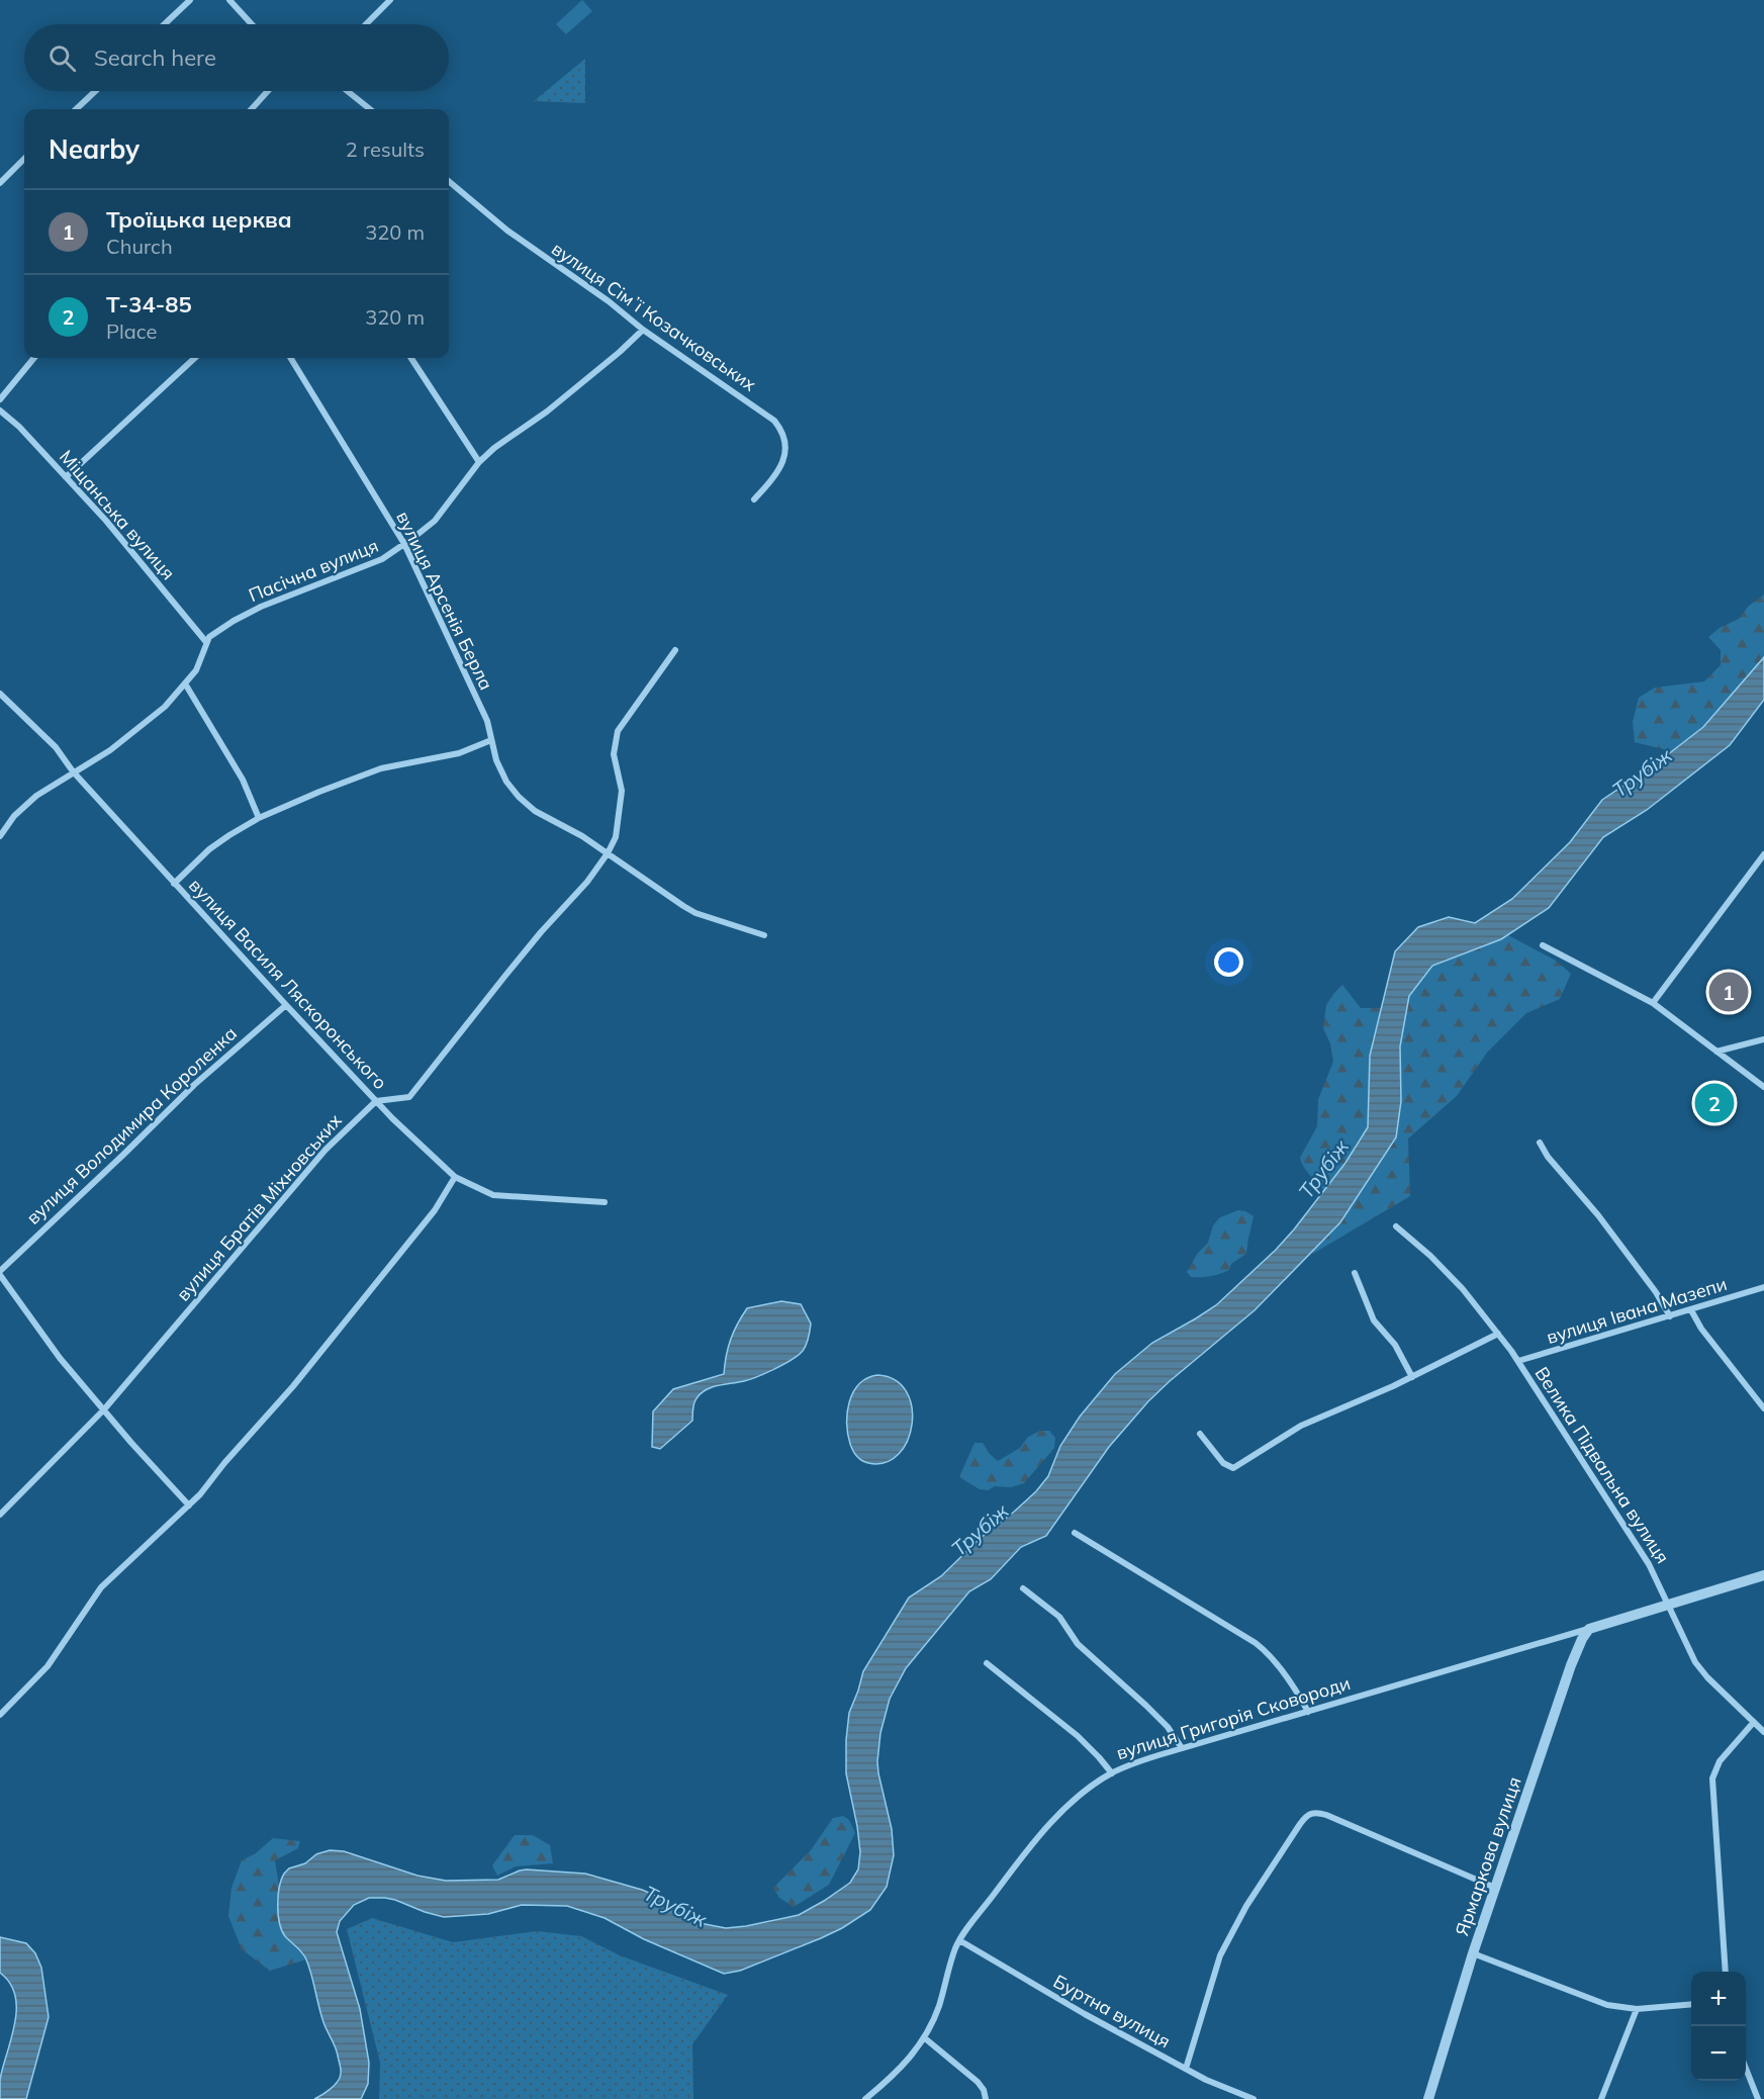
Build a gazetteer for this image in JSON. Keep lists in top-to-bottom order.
{
  "streets": {
    "street": [
      "вулиця Сімʼї Козачковських",
      "Міщанська вулиця",
      "Пасічна вулиця",
      "вулиця Арсенія Берла",
      "вулиця Василя Ляскоронського",
      "вулиця Володимира Короленка",
      "вулиця Братів Міхновських",
      "вулиця Івана Мазепи",
      "Велика Підвальна вулиця",
      "вулиця Григорія Сковороди",
      "Ярмаркова вулиця",
      "Буртна вулиця"
    ]
  },
  "crossings": [
    ["вулиця Сімʼї Козачковських", "Пасічна вулиця"],
    ["Міщанська вулиця", "Пасічна вулиця"],
    ["Пасічна вулиця", "вулиця Арсенія Берла"],
    ["вулиця Василя Ляскоронського", "вулиця Володимира Короленка"],
    ["вулиця Василя Ляскоронського", "вулиця Братів Міхновських"],
    ["вулиця Івана Мазепи", "Велика Підвальна вулиця"],
    ["Велика Підвальна вулиця", "вулиця Григорія Сковороди"],
    ["вулиця Григорія Сковороди", "Ярмаркова вулиця"],
    ["вулиця Григорія Сковороди", "Буртна вулиця"]
  ],
  "water": ["Трубіж"],
  "page": {
    "search": "Search here",
    "heading": ["Nearby", "2 results"],
    "list": [
      {
        "mark": "1",
        "name": "Троїцька церква",
        "note": "Church",
        "value": "320 m"
      },
      {
        "mark": "2",
        "name": "Т-34-85",
        "note": "Place",
        "value": "320 m"
      }
    ],
    "pins": ["1", "2"],
    "map_buttons": ["+", "−"]
  }
}
